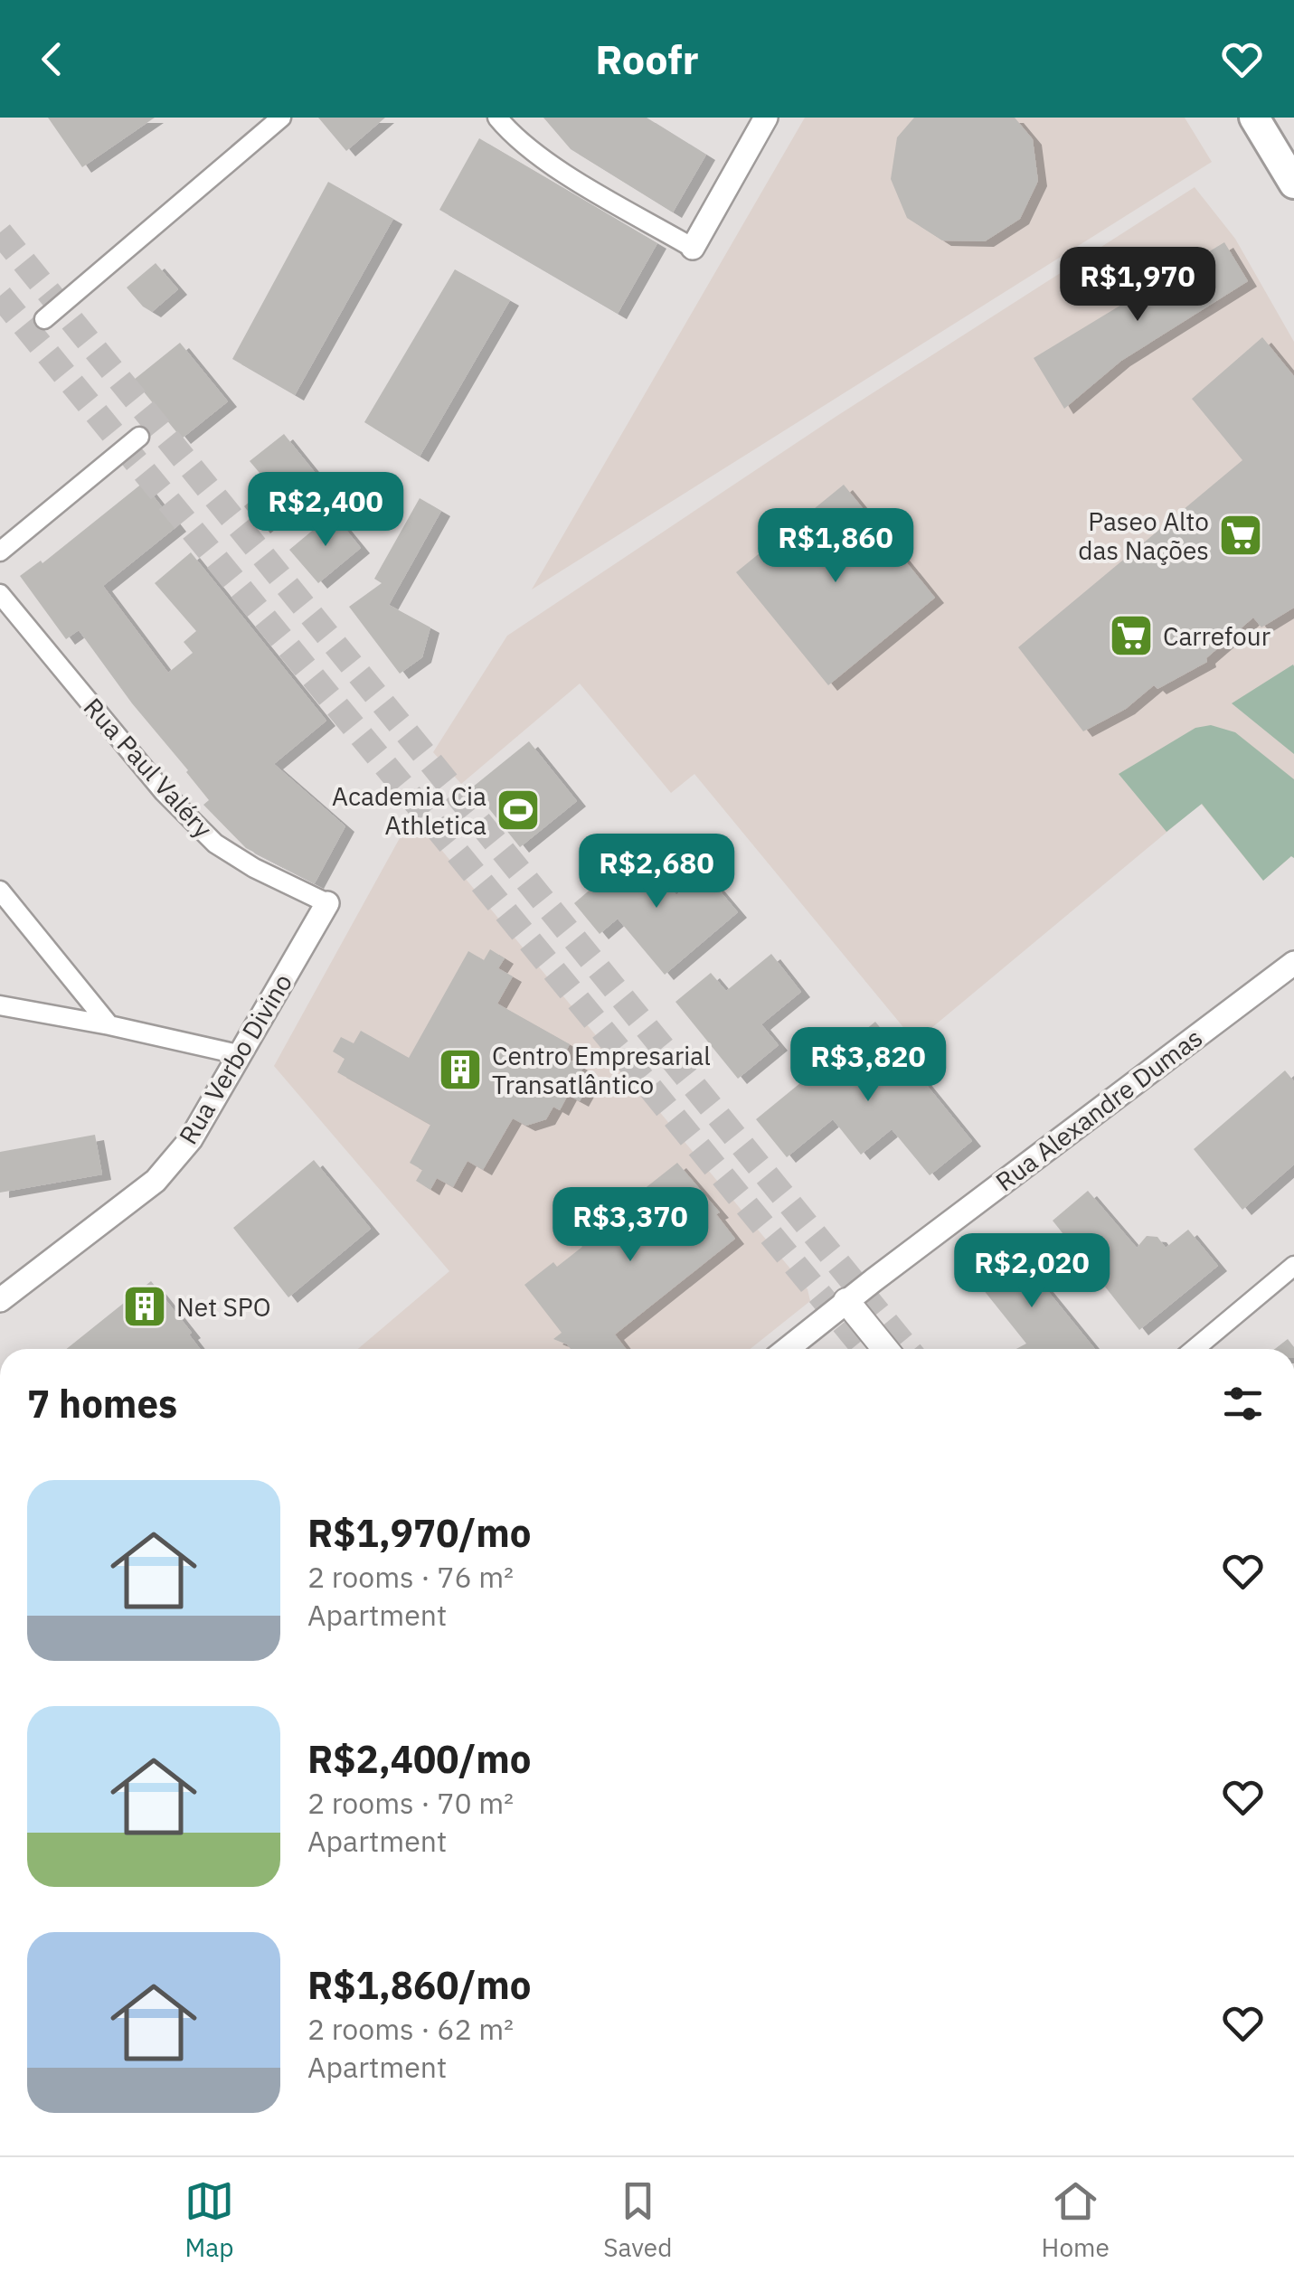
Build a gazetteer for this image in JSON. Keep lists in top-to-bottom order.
{
  "streets": {
    "street": ["Rua Paul Valéry", "Rua Verbo Divino", "Rua Alexandre Dumas"]
  },
  "crossings": [
    ["Rua Paul Valéry", "Rua Verbo Divino"]
  ],
  "places": {
    "supermarket": ["Paseo Alto das Nações", "Carrefour"],
    "sports": ["Academia Cia Athletica"],
    "building": ["Centro Empresarial Transatlântico", "Net SPO"]
  },
  "page": {
    "header": "Roofr",
    "price": [
      "R$1,970",
      "R$2,400",
      "R$1,860",
      "R$2,680",
      "R$3,820",
      "R$3,370",
      "R$2,020"
    ],
    "heading": "7 homes",
    "list": [
      {
        "name": "R$1,970/mo",
        "note": "2 rooms · 76 m² · Apartment"
      },
      {
        "name": "R$2,400/mo",
        "note": "2 rooms · 70 m² · Apartment"
      },
      {
        "name": "R$1,860/mo",
        "note": "2 rooms · 62 m² · Apartment"
      }
    ],
    "tabs": ["Map", "Saved", "Home"]
  }
}
